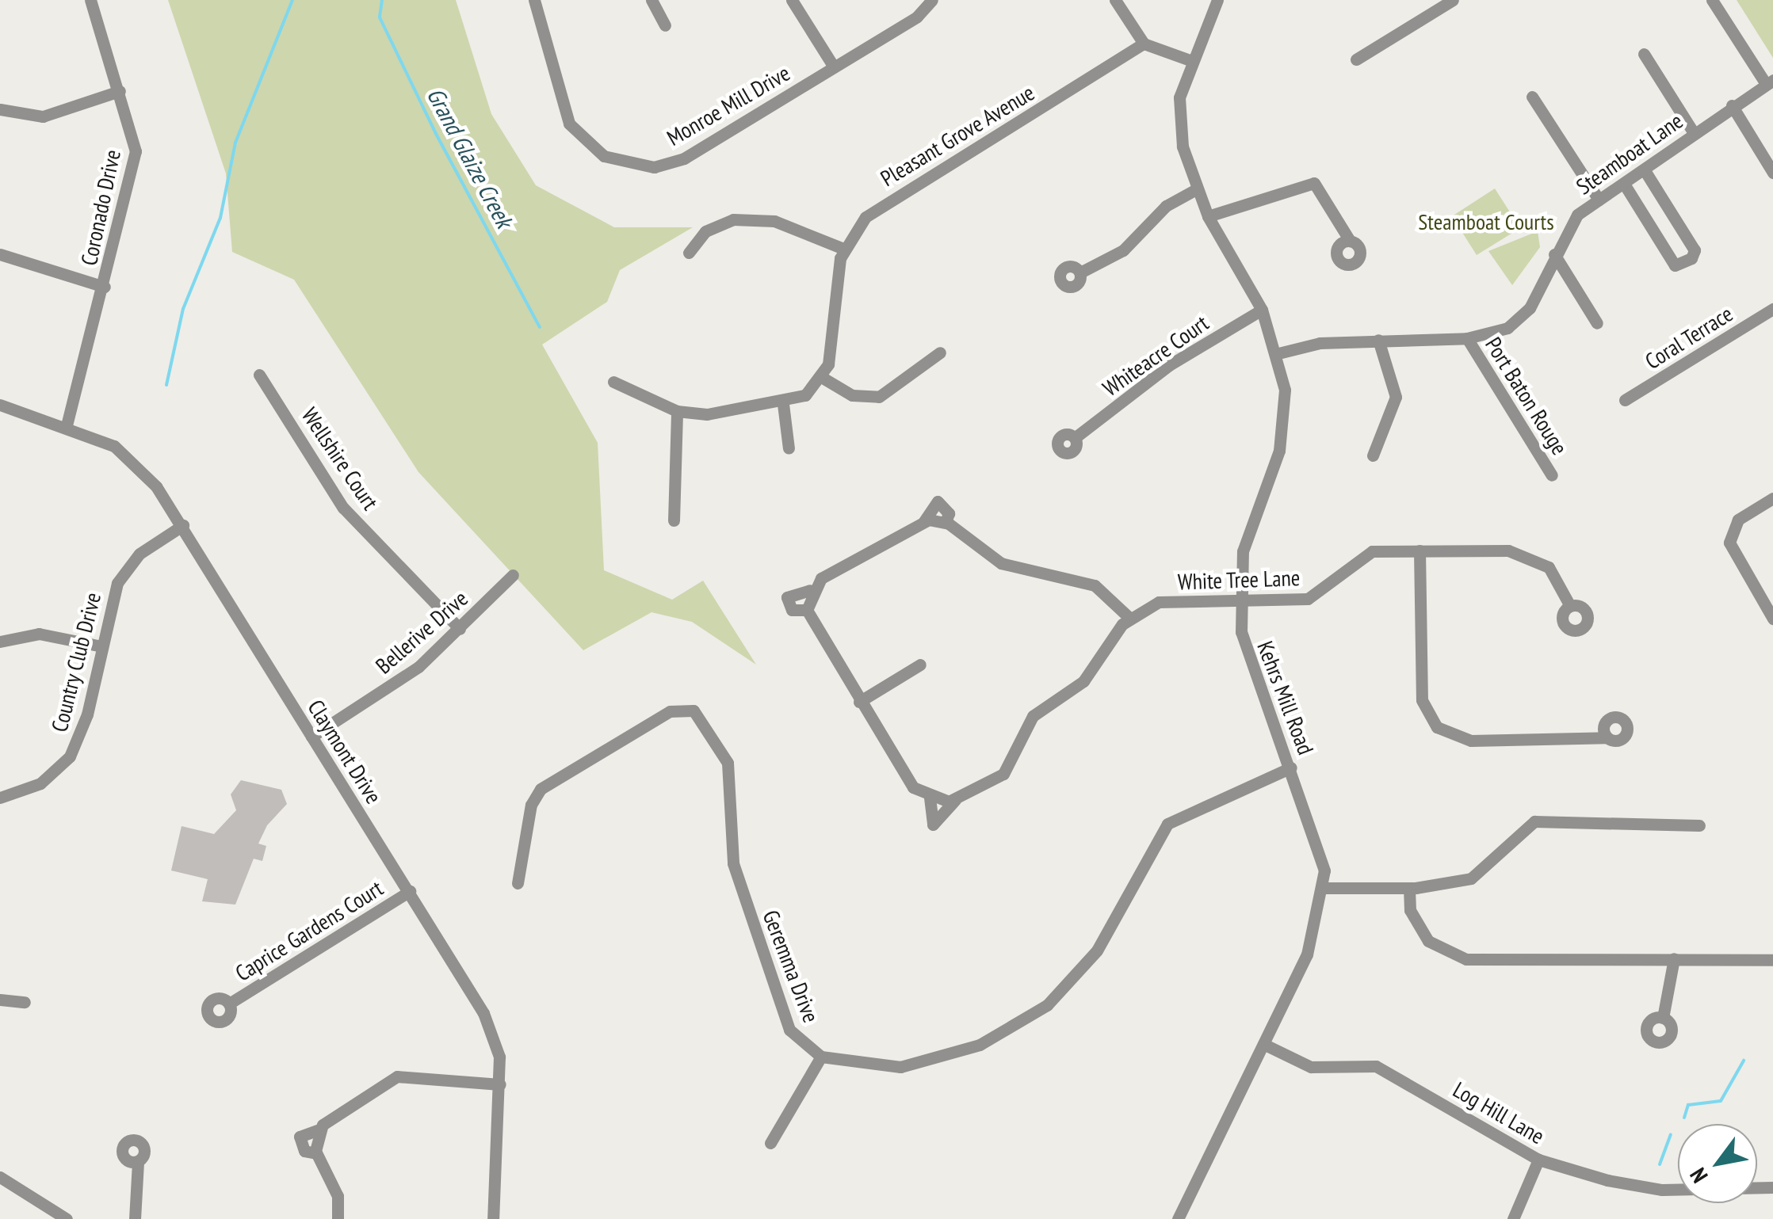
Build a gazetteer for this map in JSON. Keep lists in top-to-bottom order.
{
  "streets": {
    "street": [
      "Monroe Mill Drive",
      "Pleasant Grove Avenue",
      "Steamboat Lane",
      "Coronado Drive",
      "Coral Terrace",
      "Whiteacre Court",
      "Port Baton Rouge",
      "Wellshire Court",
      "White Tree Lane",
      "Bellerive Drive",
      "Country Club Drive",
      "Kehrs Mill Road",
      "Claymont Drive",
      "Caprice Gardens Court",
      "Geremma Drive",
      "Log Hill Lane"
    ]
  },
  "crossings": [
    ["Steamboat Lane", "Port Baton Rouge"],
    ["Steamboat Lane", "Kehrs Mill Road"],
    ["Coronado Drive", "Claymont Drive"],
    ["Whiteacre Court", "Kehrs Mill Road"],
    ["Wellshire Court", "Bellerive Drive"],
    ["White Tree Lane", "Kehrs Mill Road"],
    ["Bellerive Drive", "Claymont Drive"],
    ["Country Club Drive", "Claymont Drive"],
    ["Kehrs Mill Road", "Log Hill Lane"],
    ["Claymont Drive", "Caprice Gardens Court"]
  ],
  "water": ["Grand Glaize Creek"],
  "parks": ["Steamboat Courts"],
  "north": "bottom left"
}
